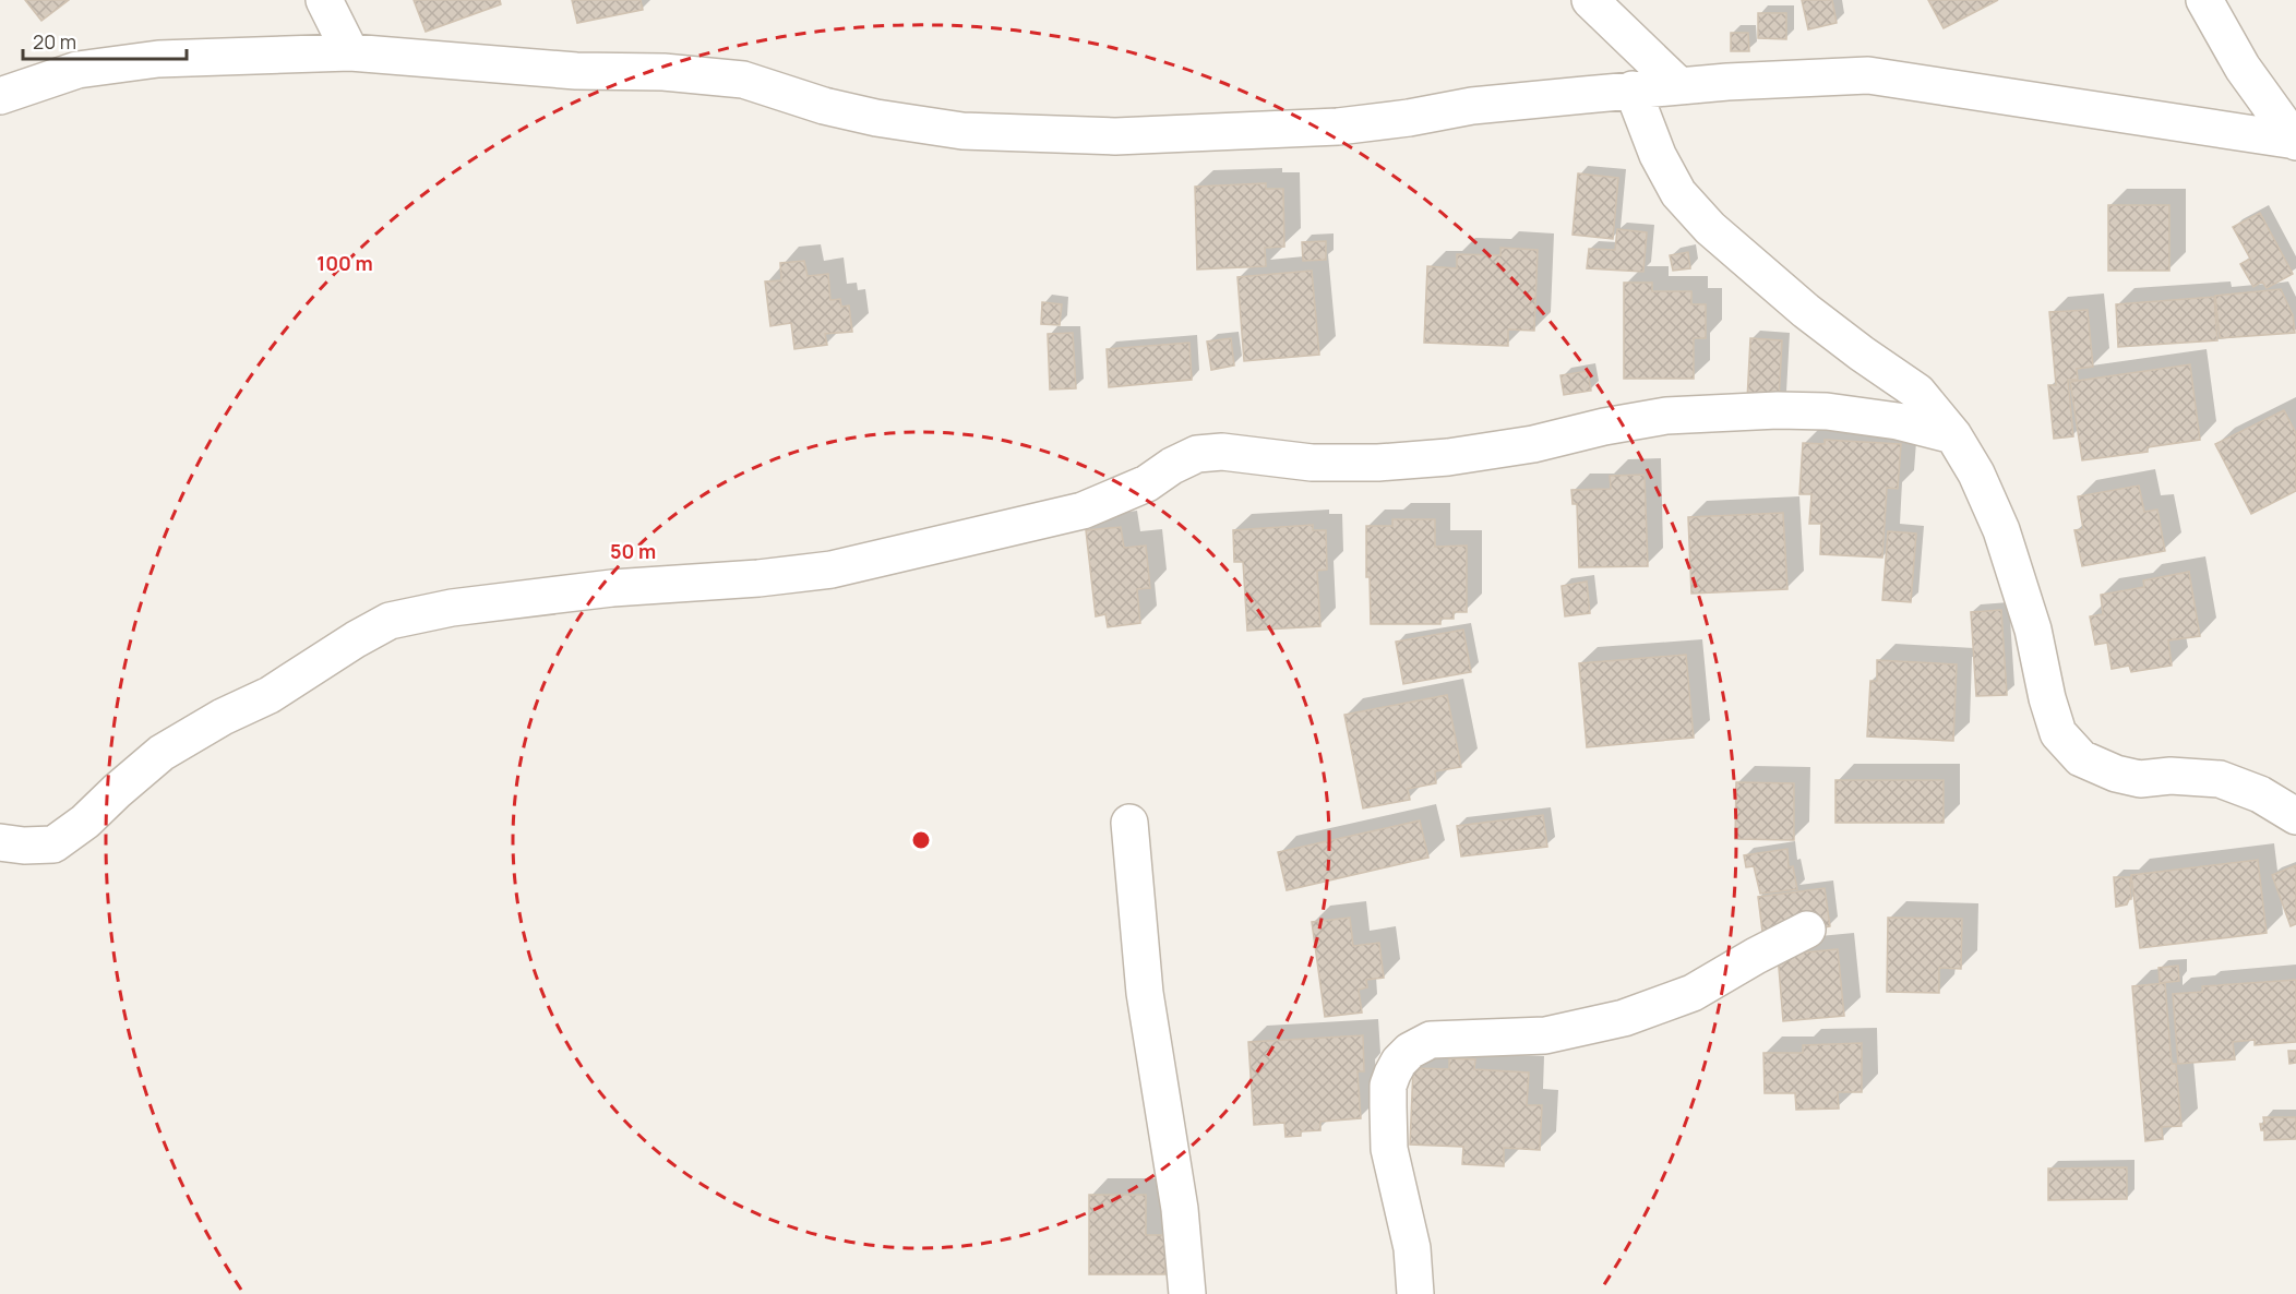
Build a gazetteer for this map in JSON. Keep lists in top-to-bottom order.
{
  "scale_bar": "20 m",
  "rings": ["100 m", "50 m"]
}
